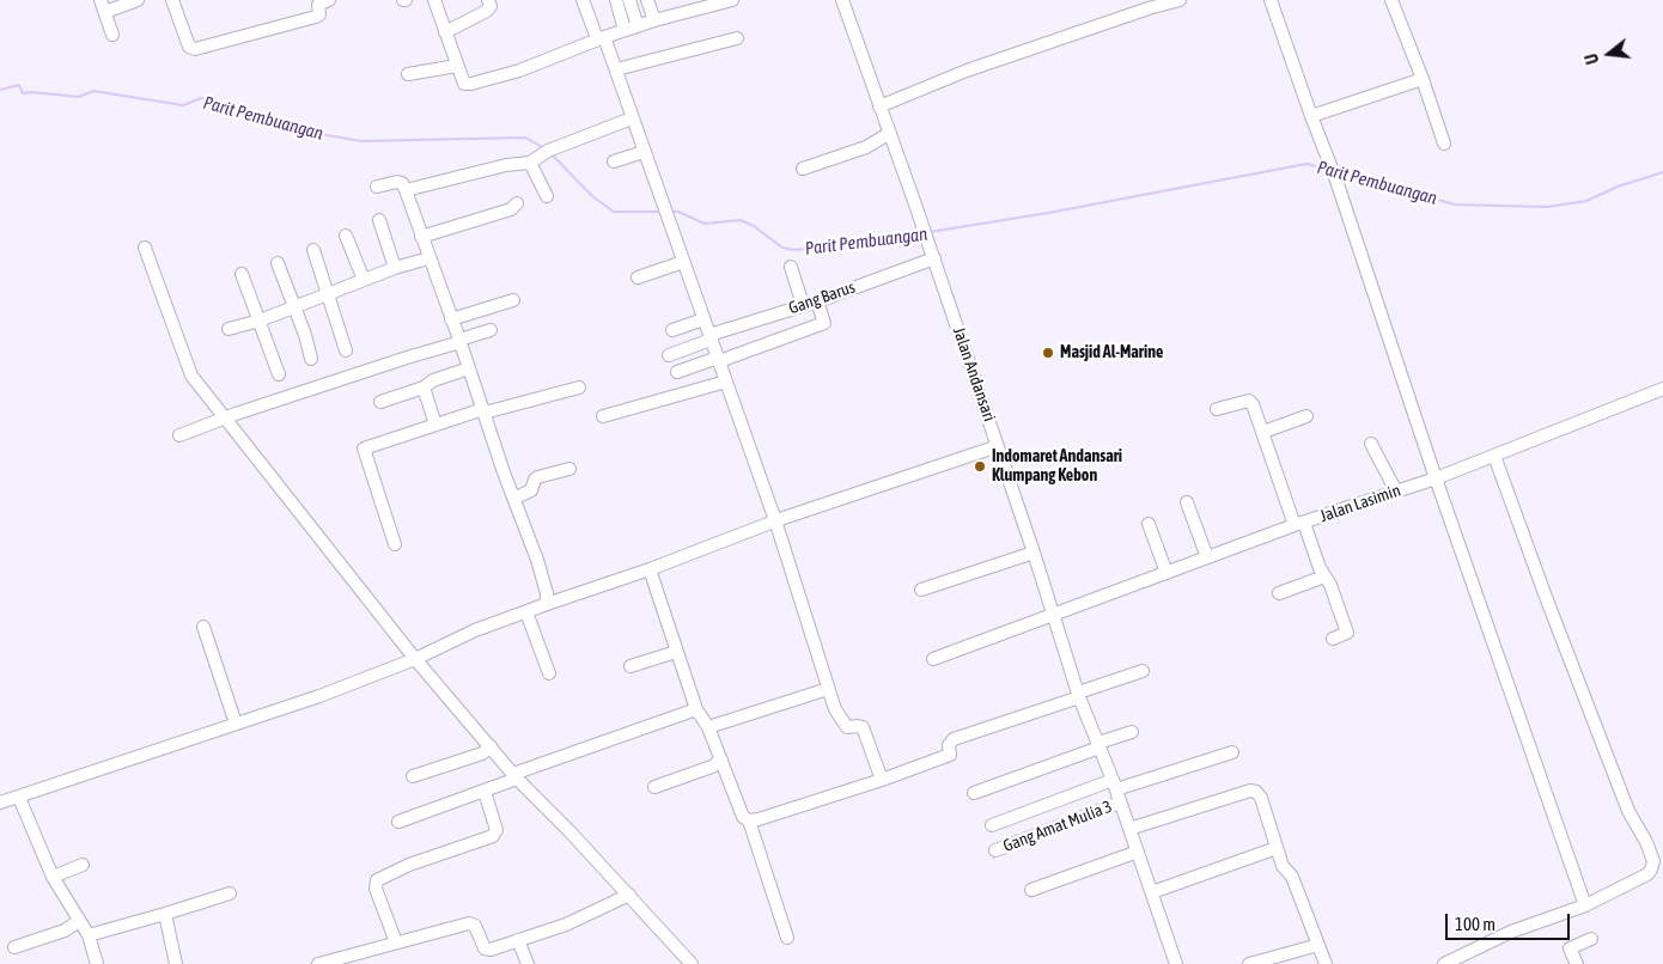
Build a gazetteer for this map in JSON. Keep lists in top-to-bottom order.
{
  "streets": {
    "street": [
      "Gang Barus",
      "Jalan Andansari",
      "Jalan Lasimin",
      "Gang Amat Mulia 3"
    ]
  },
  "crossings": [
    ["Gang Barus", "Jalan Andansari"],
    ["Jalan Andansari", "Jalan Lasimin"],
    ["Jalan Andansari", "Gang Amat Mulia 3"]
  ],
  "water": ["Parit Pembuangan"],
  "places": ["Masjid Al-Marine", "Indomaret Andansari Klumpang Kebon"],
  "scale_bar": "100 m",
  "north": "left"
}
